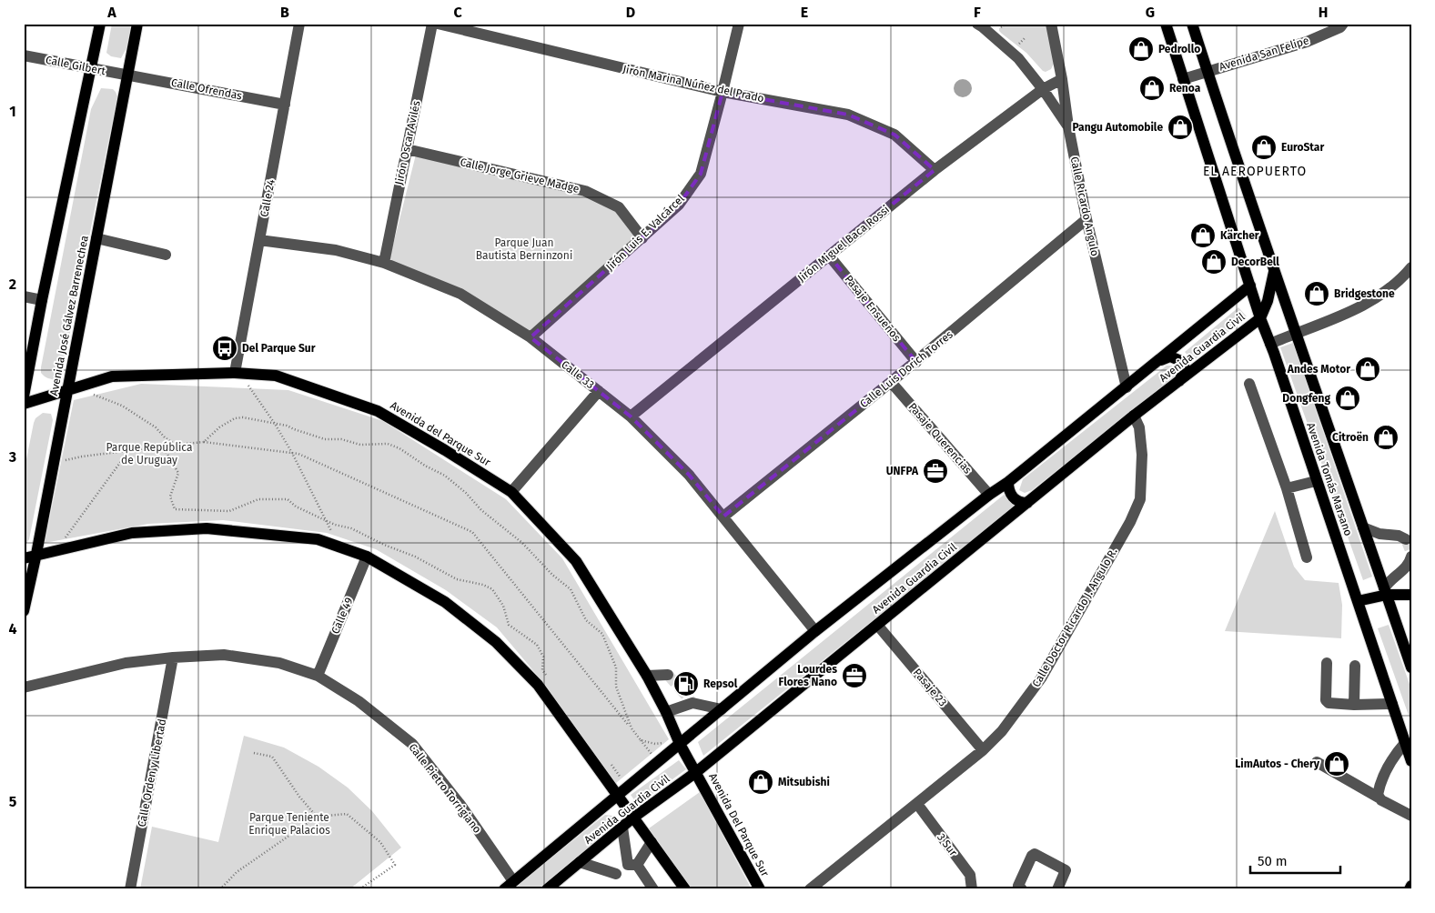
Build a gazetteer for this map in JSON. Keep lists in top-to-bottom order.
{
  "streets": {
    "main road": [
      "Avenida José Gálvez Barrenechea",
      "Avenida Guardia Civil",
      "Avenida del Parque Sur",
      "Avenida Tomás Marsano",
      "Avenida Del Parque Sur"
    ],
    "street": [
      "Avenida San Felipe",
      "Calle Gilbert",
      "Jirón Marina Núñez del Prado",
      "Calle Ofrendas",
      "Jirón Oscar Avilés",
      "Calle Jorge Grieve Madge",
      "Calle 24",
      "Calle Ricardo Angulo",
      "Jirón Luis E. Valcárcel",
      "Jirón Miguel Baca Rossi",
      "Pasaje Ensueños",
      "Calle Luis Dorich Torres",
      "Calle 33",
      "Pasaje Querencias",
      "Calle 49",
      "Calle Doctor Ricardo J. Angulo R.",
      "Pasaje 23",
      "Calle Orden y Libertad",
      "Calle Pietro Torrigiano",
      "3 Sur"
    ]
  },
  "crossings": [
    ["Avenida San Felipe", "Avenida Tomás Marsano"],
    ["Calle Gilbert", "Calle Ofrendas"],
    ["Calle Gilbert", "Avenida José Gálvez Barrenechea"],
    ["Jirón Marina Núñez del Prado", "Jirón Luis E. Valcárcel"],
    ["Jirón Marina Núñez del Prado", "Jirón Miguel Baca Rossi"],
    ["Calle Ofrendas", "Calle 24"],
    ["Calle Ofrendas", "Avenida José Gálvez Barrenechea"],
    ["Jirón Oscar Avilés", "Calle Jorge Grieve Madge"],
    ["Jirón Oscar Avilés", "Calle 33"],
    ["Calle Jorge Grieve Madge", "Jirón Luis E. Valcárcel"],
    ["Calle 24", "Calle 33"],
    ["Calle 24", "Avenida del Parque Sur"],
    ["Calle Ricardo Angulo", "Jirón Miguel Baca Rossi"],
    ["Calle Ricardo Angulo", "Avenida Guardia Civil"],
    ["Calle Ricardo Angulo", "Calle Luis Dorich Torres"],
    ["Jirón Luis E. Valcárcel", "Calle 33"],
    ["Jirón Miguel Baca Rossi", "Pasaje Ensueños"],
    ["Jirón Miguel Baca Rossi", "Calle 33"],
    ["Pasaje Ensueños", "Calle Luis Dorich Torres"],
    ["Avenida José Gálvez Barrenechea", "Avenida del Parque Sur"],
    ["Avenida Guardia Civil", "Calle 33"],
    ["Avenida Guardia Civil", "Avenida del Parque Sur"],
    ["Avenida Guardia Civil", "Pasaje Querencias"],
    ["Avenida Guardia Civil", "Avenida Tomás Marsano"],
    ["Avenida Guardia Civil", "Calle Doctor Ricardo J. Angulo R."],
    ["Avenida Guardia Civil", "Pasaje 23"],
    ["Avenida Guardia Civil", "Calle Pietro Torrigiano"],
    ["Avenida Guardia Civil", "Avenida Del Parque Sur"],
    ["Calle Luis Dorich Torres", "Calle 33"],
    ["Calle Luis Dorich Torres", "Pasaje Querencias"],
    ["Avenida del Parque Sur", "Avenida Del Parque Sur"],
    ["Calle 49", "Calle Pietro Torrigiano"],
    ["Calle Doctor Ricardo J. Angulo R.", "Pasaje 23"],
    ["Calle Doctor Ricardo J. Angulo R.", "3 Sur"],
    ["Calle Orden y Libertad", "Calle Pietro Torrigiano"]
  ],
  "districts": ["EL AEROPUERTO"],
  "parks": ["Parque Juan Bautista Berninzoni", "Parque República de Uruguay", "Parque Teniente Enrique Palacios"],
  "places": {
    "shop": [
      "Pedrollo",
      "Renoa",
      "Pangu Automobile",
      "EuroStar",
      "Kärcher",
      "DecorBell",
      "Bridgestone",
      "Andes Motor",
      "Dongfeng",
      "Citroën",
      "LimAutos - Chery",
      "Mitsubishi"
    ],
    "bus stop": ["Del Parque Sur"],
    "office": ["UNFPA", "Lourdes Flores Nano"],
    "fuel station": ["Repsol"]
  },
  "scale_bar": "50 m",
  "grid": {
    "columns": [
      "A",
      "B",
      "C",
      "D",
      "E",
      "F",
      "G",
      "H"
    ],
    "rows": [
      "1",
      "2",
      "3",
      "4",
      "5"
    ]
  }
}
